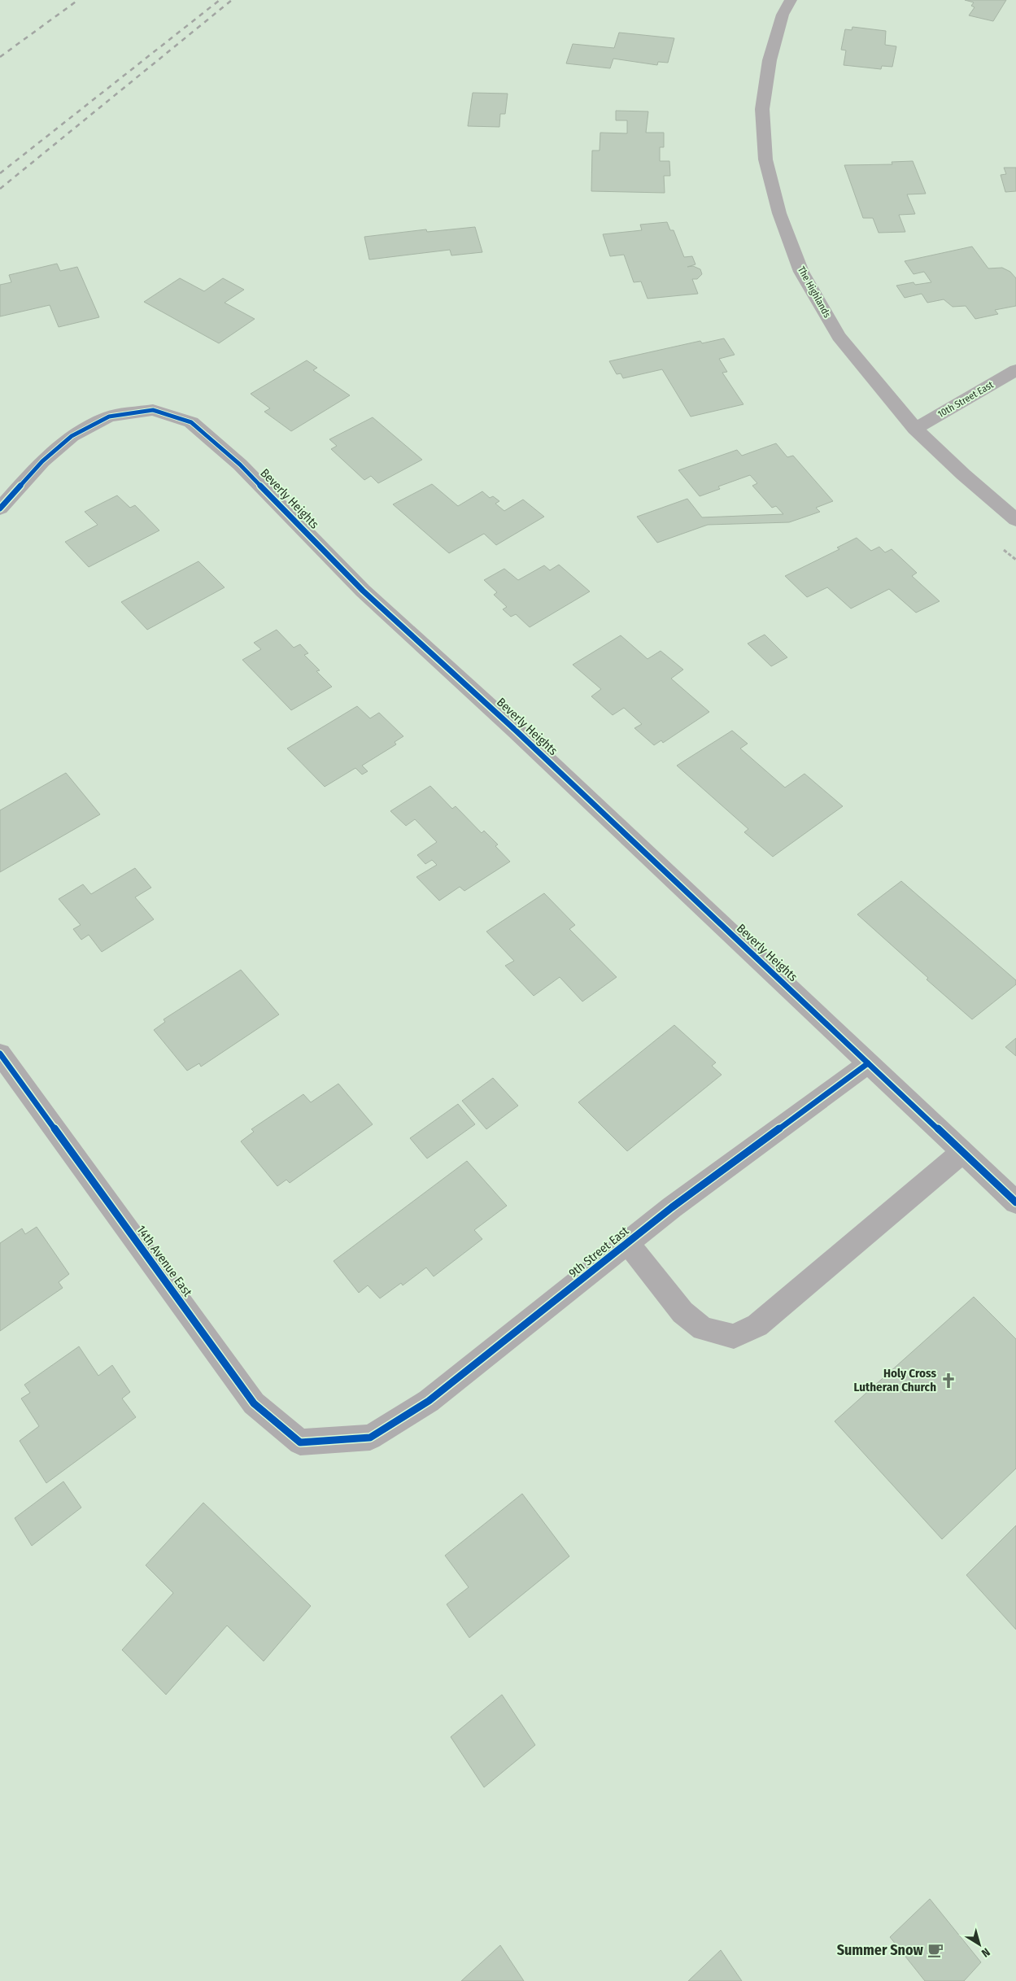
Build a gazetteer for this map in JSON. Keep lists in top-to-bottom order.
{
  "streets": {
    "street": [
      "The Highlands",
      "10th Street East",
      "Beverly Heights",
      "9th Street East",
      "14th Avenue East"
    ]
  },
  "crossings": [
    ["The Highlands", "10th Street East"],
    ["Beverly Heights", "9th Street East"],
    ["9th Street East", "14th Avenue East"]
  ],
  "places": {
    "church": ["Holy Cross Lutheran Church"],
    "cafe": ["Summer Snow"]
  },
  "north": "bottom right"
}
